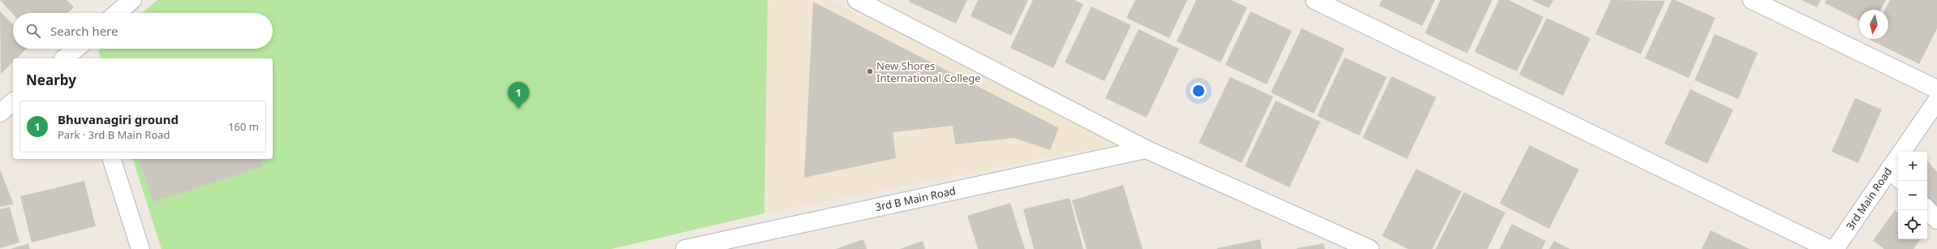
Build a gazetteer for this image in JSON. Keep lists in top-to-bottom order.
{
  "streets": {
    "street": ["3rd B Main Road", "3rd Main Road"]
  },
  "places": ["New Shores International College"],
  "north": "bottom",
  "page": {
    "search": "Search here",
    "heading": "Nearby",
    "pins": "1",
    "list": [
      {
        "mark": "1",
        "name": "Bhuvanagiri ground",
        "note": "Park · 3rd B Main Road",
        "value": "160 m"
      }
    ],
    "map_buttons": ["+", "−"]
  }
}
